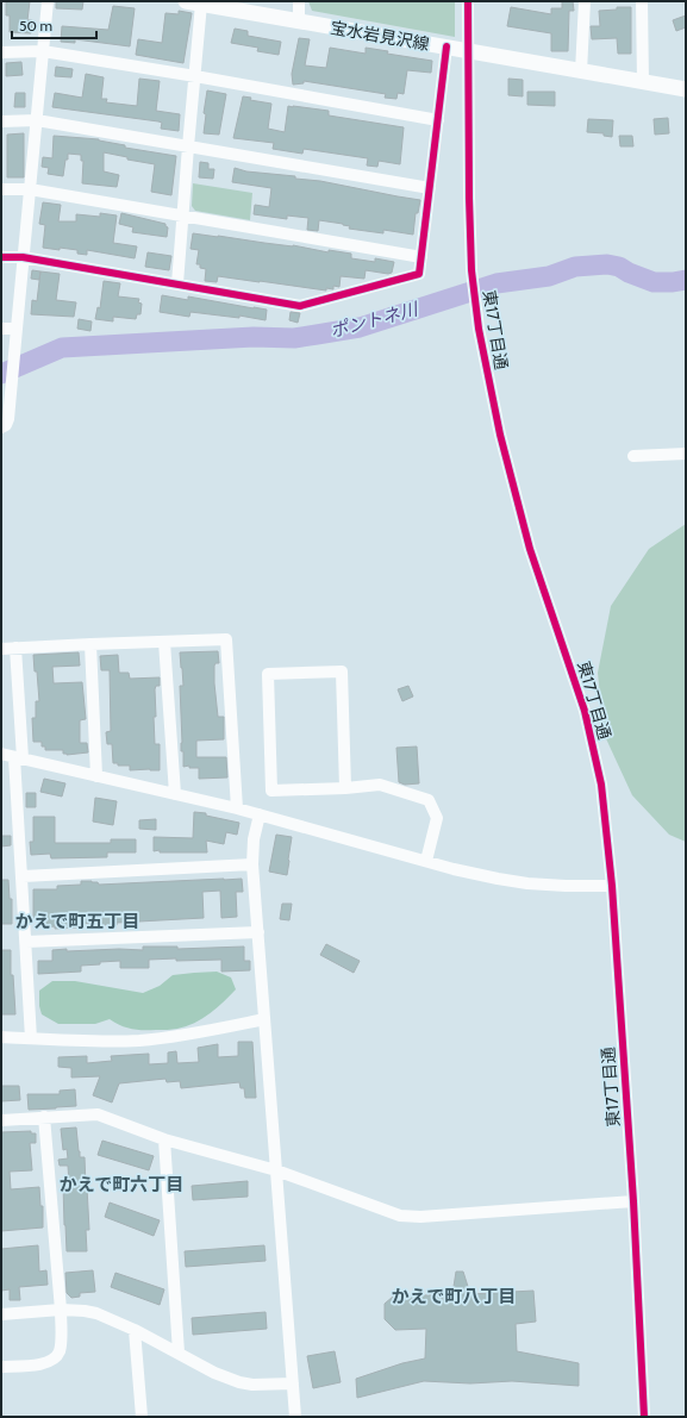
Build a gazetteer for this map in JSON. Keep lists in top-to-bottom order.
{
  "streets": {
    "main road": ["宝水岩見沢線"],
    "street": ["東17丁目通"]
  },
  "crossings": [
    ["宝水岩見沢線", "東17丁目通"]
  ],
  "districts": ["かえで町五丁目", "かえで町六丁目", "かえで町八丁目"],
  "water": ["ポントネ川"],
  "scale_bar": "50 m"
}
